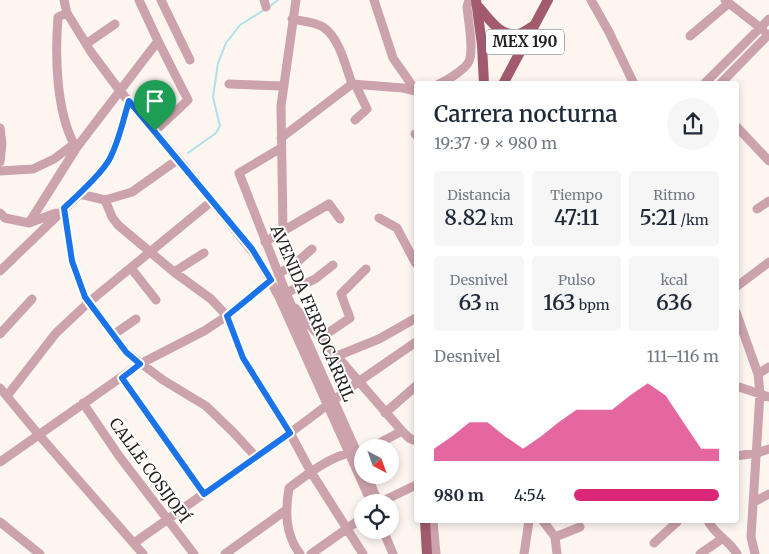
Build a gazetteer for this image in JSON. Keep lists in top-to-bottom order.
{
  "streets": {
    "main road": ["MEX 190"],
    "street": ["AVENIDA FERROCARRIL", "CALLE COSIJOPÍ"]
  },
  "north": "bottom right",
  "page": {
    "heading": ["Carrera nocturna", "19:37 · 9 × 980 m"],
    "stats": [
      ["Distancia", "8.82 km"],
      ["Tiempo", "47:11"],
      ["Ritmo", "5:21 /km"],
      ["Desnivel", "63 m"],
      ["Pulso", "163 bpm"],
      ["kcal", "636"]
    ],
    "chart": ["Desnivel", "111–116 m"],
    "list": [
      {
        "name": "980 m",
        "note": "4:54"
      }
    ]
  }
}
